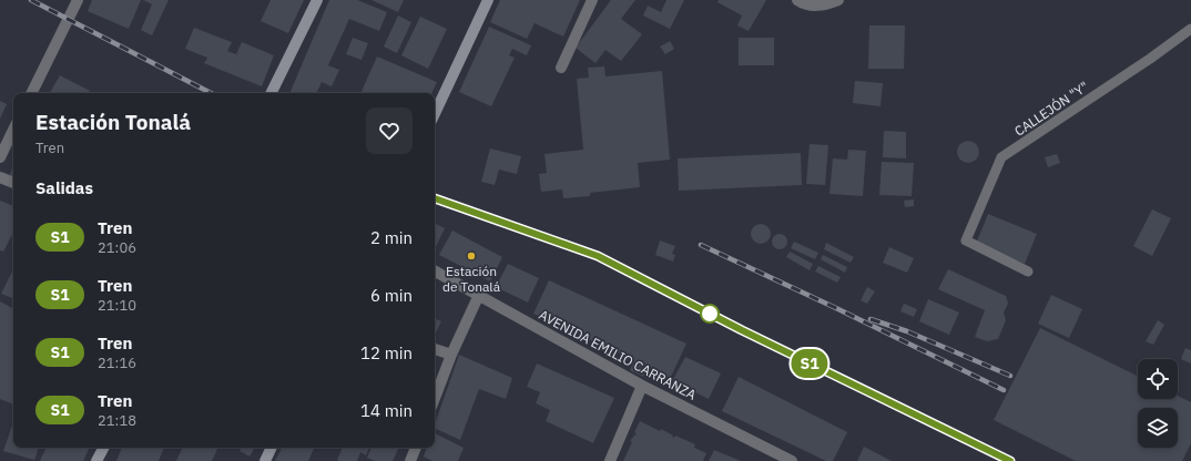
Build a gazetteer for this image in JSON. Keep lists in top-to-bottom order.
{
  "streets": {
    "street": ["AVENIDA EMILIO CARRANZA"],
    "lane": ["CALLEJÓN \"Y\""]
  },
  "places": ["Estación de Tonalá"],
  "page": {
    "on_map": "S1",
    "heading": [
      ["Estación Tonalá", "Tren"],
      "Salidas"
    ],
    "list": [
      {
        "mark": "S1",
        "name": "Tren",
        "note": "21:06",
        "value": "2 min"
      },
      {
        "mark": "S1",
        "name": "Tren",
        "note": "21:10",
        "value": "6 min"
      },
      {
        "mark": "S1",
        "name": "Tren",
        "note": "21:16",
        "value": "12 min"
      },
      {
        "mark": "S1",
        "name": "Tren",
        "note": "21:18",
        "value": "14 min"
      }
    ]
  }
}
